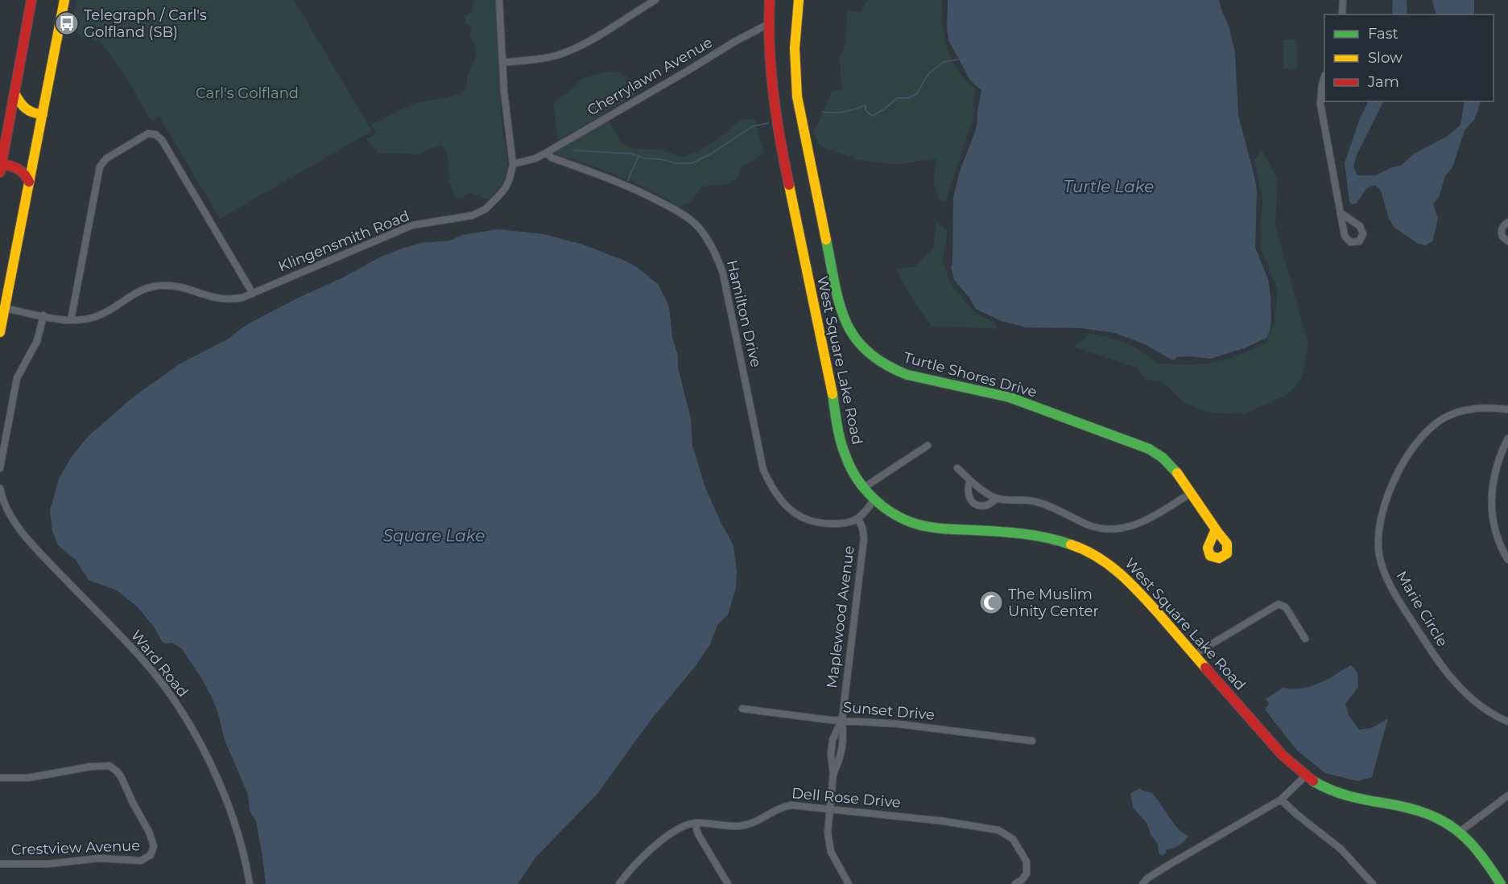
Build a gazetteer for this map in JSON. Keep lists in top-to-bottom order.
{
  "streets": {
    "main road": ["West Square Lake Road", "Turtle Shores Drive"],
    "street": [
      "Cherrylawn Avenue",
      "Klingensmith Road",
      "Hamilton Drive",
      "Marie Circle",
      "Maplewood Avenue",
      "Ward Road",
      "Sunset Drive",
      "Dell Rose Drive",
      "Crestview Avenue"
    ]
  },
  "crossings": [
    ["Cherrylawn Avenue", "Hamilton Drive"],
    ["Cherrylawn Avenue", "West Square Lake Road"],
    ["Hamilton Drive", "Maplewood Avenue"],
    ["Maplewood Avenue", "Sunset Drive"],
    ["Maplewood Avenue", "Dell Rose Drive"]
  ],
  "water": ["Turtle Lake", "Square Lake"],
  "parks": ["Carl's Golfland"],
  "places": {
    "bus stop": ["Telegraph / Carl's Golfland (SB)"],
    "mosque": ["The Muslim Unity Center"]
  },
  "legend": ["Fast", "Slow", "Jam"]
}
